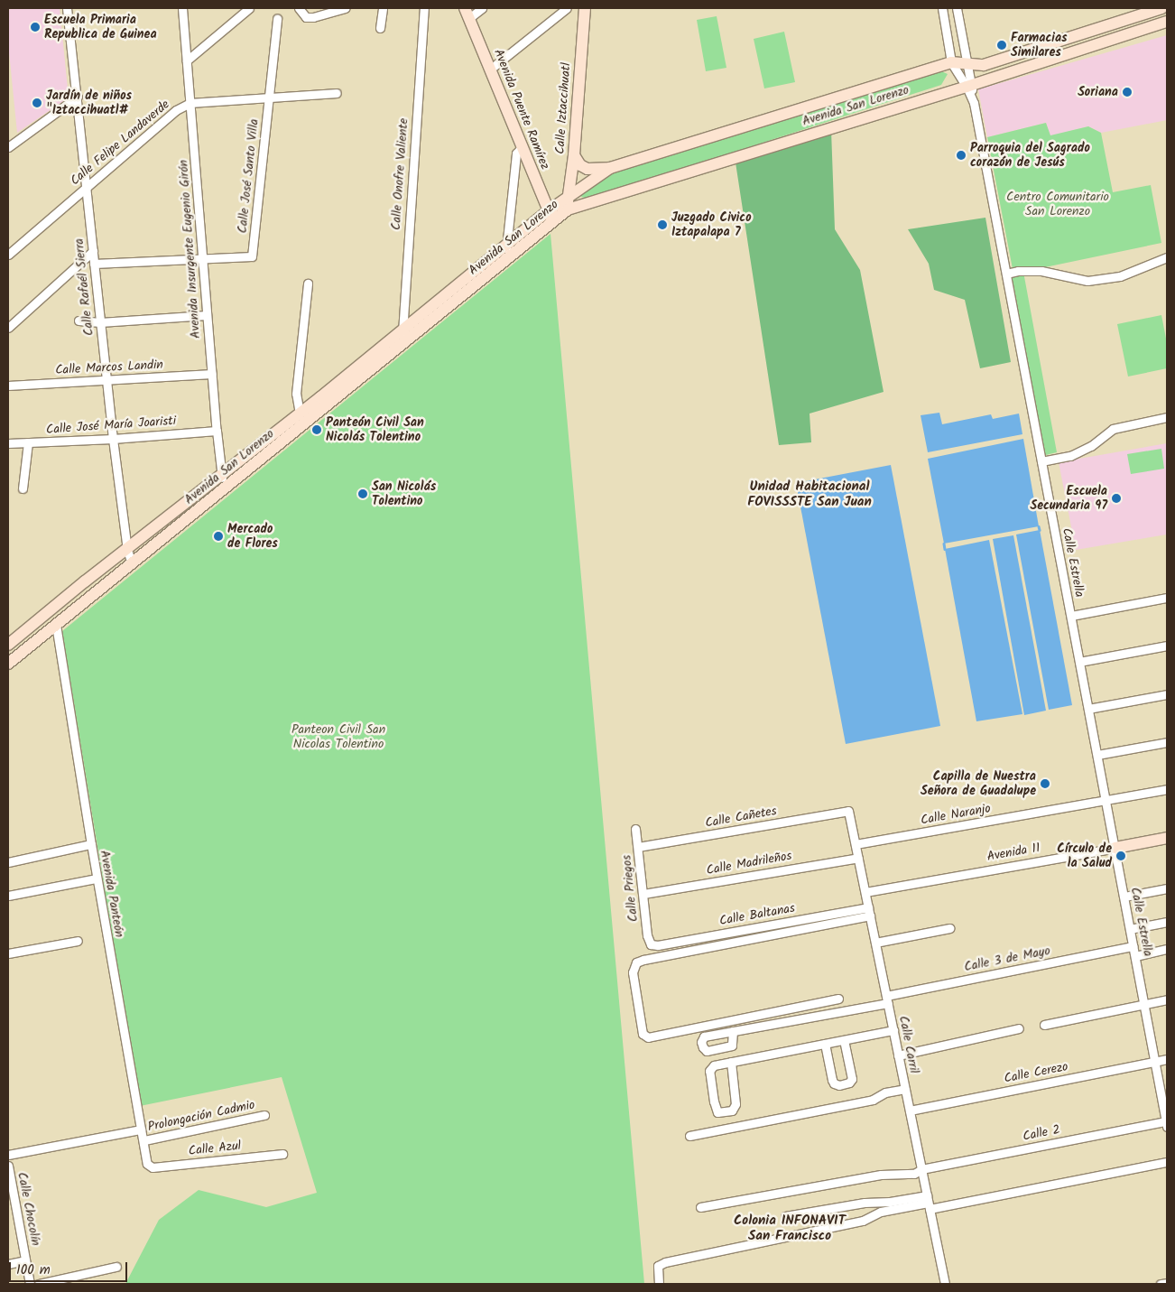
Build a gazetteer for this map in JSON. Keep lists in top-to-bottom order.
{
  "streets": {
    "main road": [
      "Avenida San Lorenzo",
      "Calle Iztaccihuatl",
      "Avenida Puente Ramírez",
      "Avenida 11"
    ],
    "street": [
      "Calle Felipe Landaverde",
      "Calle Onofre Valiente",
      "Calle José Santo Villa",
      "Avenida Insurgente Eugenio Girón",
      "Calle Rafaél Sierra",
      "Calle Marcos Landin",
      "Calle José María Joaristi",
      "Calle Estrella",
      "Calle Naranjo",
      "Calle Cañetes",
      "Calle Madrileños",
      "Calle Priegos",
      "Avenida Panteón",
      "Calle Baltanas",
      "Calle 3 de Mayo",
      "Calle Carril",
      "Calle Cerezo",
      "Prolongación Cadmio",
      "Calle 2",
      "Calle Azul",
      "Calle Chocolín"
    ]
  },
  "crossings": [
    ["Avenida San Lorenzo", "Calle Iztaccihuatl"],
    ["Avenida San Lorenzo", "Avenida Puente Ramírez"],
    ["Avenida San Lorenzo", "Calle Onofre Valiente"],
    ["Avenida San Lorenzo", "Avenida Insurgente Eugenio Girón"],
    ["Avenida San Lorenzo", "Calle Rafaél Sierra"],
    ["Avenida San Lorenzo", "Calle Estrella"],
    ["Avenida San Lorenzo", "Avenida Panteón"],
    ["Calle Felipe Landaverde", "Calle José Santo Villa"],
    ["Calle Felipe Landaverde", "Avenida Insurgente Eugenio Girón"],
    ["Calle Felipe Landaverde", "Calle Rafaél Sierra"],
    ["Calle José Santo Villa", "Avenida Insurgente Eugenio Girón"],
    ["Avenida Insurgente Eugenio Girón", "Calle Marcos Landin"],
    ["Avenida Insurgente Eugenio Girón", "Calle José María Joaristi"],
    ["Calle Rafaél Sierra", "Calle Marcos Landin"],
    ["Calle Rafaél Sierra", "Calle José María Joaristi"],
    ["Calle Estrella", "Calle Naranjo"],
    ["Calle Estrella", "Avenida 11"],
    ["Calle Estrella", "Calle 3 de Mayo"],
    ["Calle Estrella", "Calle Cerezo"],
    ["Calle Estrella", "Calle 2"],
    ["Calle Naranjo", "Calle Carril"],
    ["Calle Cañetes", "Calle Priegos"],
    ["Calle Cañetes", "Calle Carril"],
    ["Avenida 11", "Calle Carril"],
    ["Calle Madrileños", "Calle Priegos"],
    ["Calle Madrileños", "Calle Carril"],
    ["Calle Priegos", "Calle Baltanas"],
    ["Avenida Panteón", "Prolongación Cadmio"],
    ["Avenida Panteón", "Calle Azul"],
    ["Calle Baltanas", "Calle Carril"],
    ["Calle 3 de Mayo", "Calle Carril"],
    ["Calle Carril", "Calle Cerezo"],
    ["Calle Carril", "Calle 2"]
  ],
  "districts": ["Unidad Habitacional FOVISSSTE San Juan", "Colonia INFONAVIT San Francisco"],
  "parks": ["Centro Comunitario San Lorenzo", "Panteon Civil San Nicolas Tolentino"],
  "places": [
    "Escuela Primaria Republica de Guinea",
    "Farmacias Similares",
    "Soriana",
    "Jardín de niños \"Iztaccihuatl#",
    "Parroquia del Sagrado corazón de Jesús",
    "Juzgado Civico Iztapalapa 7",
    "Panteón Civil San Nicolás Tolentino",
    "San Nicolás Tolentino",
    "Escuela Secundaria 97",
    "Mercado de Flores",
    "Capilla de Nuestra Señora de Guadalupe",
    "Círculo de la Salud"
  ],
  "scale_bar": "100 m"
}
